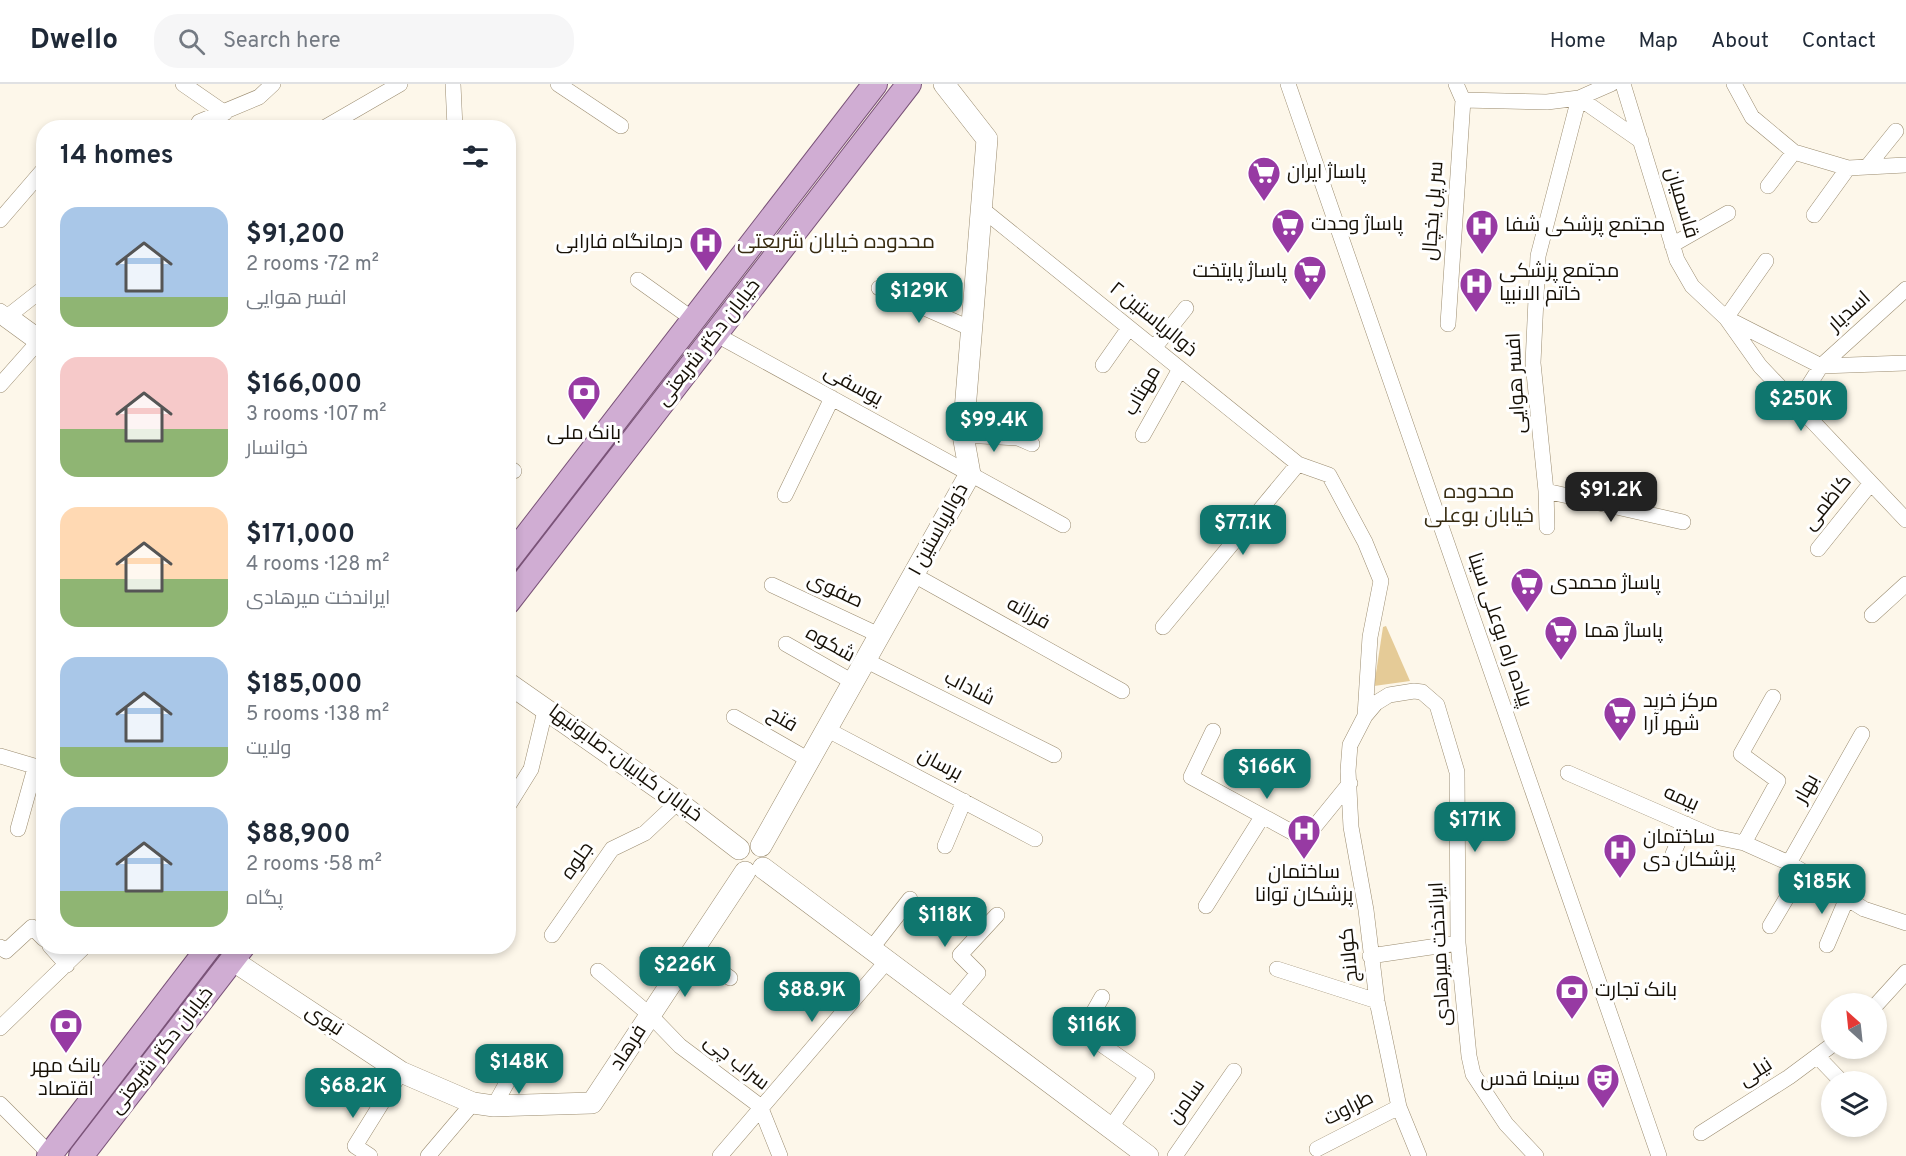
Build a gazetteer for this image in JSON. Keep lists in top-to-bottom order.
{
  "streets": {
    "main road": ["خیابان دکتر شریعتی"],
    "street": [
      "قاسمیان",
      "سر پل یخچال",
      "اسدیار",
      "ذوالریاستین ۲",
      "افسر هوایی",
      "یوسفی",
      "مهتاب",
      "کاظمی",
      "ذوالریاستین ۱",
      "صفوی",
      "فرزانه",
      "پیاده راه بوعلی سینا",
      "شکوه",
      "شاداب",
      "فتح",
      "خیابان کبابیان-صابونیها",
      "برسان",
      "بهار",
      "بیمه",
      "جلوه",
      "ایراندخت میرهادی",
      "کولانج",
      "نبوی",
      "فرهاد",
      "سراب چی",
      "نیلی",
      "سامن",
      "طراوت"
    ]
  },
  "crossings": [
    ["ذوالریاستین ۲", "مهتاب"],
    ["ذوالریاستین ۲", "ذوالریاستین ۱"],
    ["خیابان دکتر شریعتی", "یوسفی"],
    ["یوسفی", "ذوالریاستین ۱"],
    ["ذوالریاستین ۱", "صفوی"],
    ["ذوالریاستین ۱", "فرزانه"],
    ["ذوالریاستین ۱", "شکوه"],
    ["ذوالریاستین ۱", "شاداب"],
    ["ذوالریاستین ۱", "فتح"],
    ["ذوالریاستین ۱", "خیابان کبابیان-صابونیها"],
    ["ذوالریاستین ۱", "برسان"],
    ["ذوالریاستین ۱", "فرهاد"],
    ["خیابان کبابیان-صابونیها", "جلوه"],
    ["خیابان کبابیان-صابونیها", "فرهاد"],
    ["بهار", "بیمه"],
    ["ایراندخت میرهادی", "کولانج"],
    ["کولانج", "طراوت"],
    ["نبوی", "فرهاد"],
    ["فرهاد", "سراب چی"]
  ],
  "districts": ["محدوده خیابان شریعتی", "محدوده خیابان بوعلی"],
  "places": {
    "supermarket": [
      "پاساژ ایران",
      "پاساژ وحدت",
      "پاساژ پایتخت",
      "پاساژ محمدی",
      "پاساژ هما",
      "مرکز خرید شهر آرا"
    ],
    "hospital": [
      "مجتمع پزشکی شفا",
      "درمانگاه فارابی",
      "مجتمع پزشکی خاتم الانبیا",
      "ساختمان پزشکان توانا",
      "ساختمان پزشکان دی"
    ],
    "bank": ["بانک ملی", "بانک تجارت", "بانک مهر اقتصاد"],
    "theatre": ["سینما قدس"]
  },
  "north": "top left",
  "page": {
    "header": "Dwello",
    "search": "Search here",
    "nav": [
      "Home",
      "Map",
      "About",
      "Contact"
    ],
    "heading": "14 homes",
    "list": [
      {
        "name": "$91,200",
        "note": "2 rooms · 72 m² · افسر هوایی"
      },
      {
        "name": "$166,000",
        "note": "3 rooms · 107 m² · خوانسار"
      },
      {
        "name": "$171,000",
        "note": "4 rooms · 128 m² · ایراندخت میرهادی"
      },
      {
        "name": "$185,000",
        "note": "5 rooms · 138 m² · ولایت"
      },
      {
        "name": "$88,900",
        "note": "2 rooms · 58 m² · پگاه"
      }
    ],
    "price": [
      "$129K",
      "$250K",
      "$99.4K",
      "$91.2K",
      "$77.1K",
      "$166K",
      "$171K",
      "$185K",
      "$118K",
      "$226K",
      "$88.9K",
      "$116K",
      "$148K",
      "$68.2K"
    ]
  }
}
